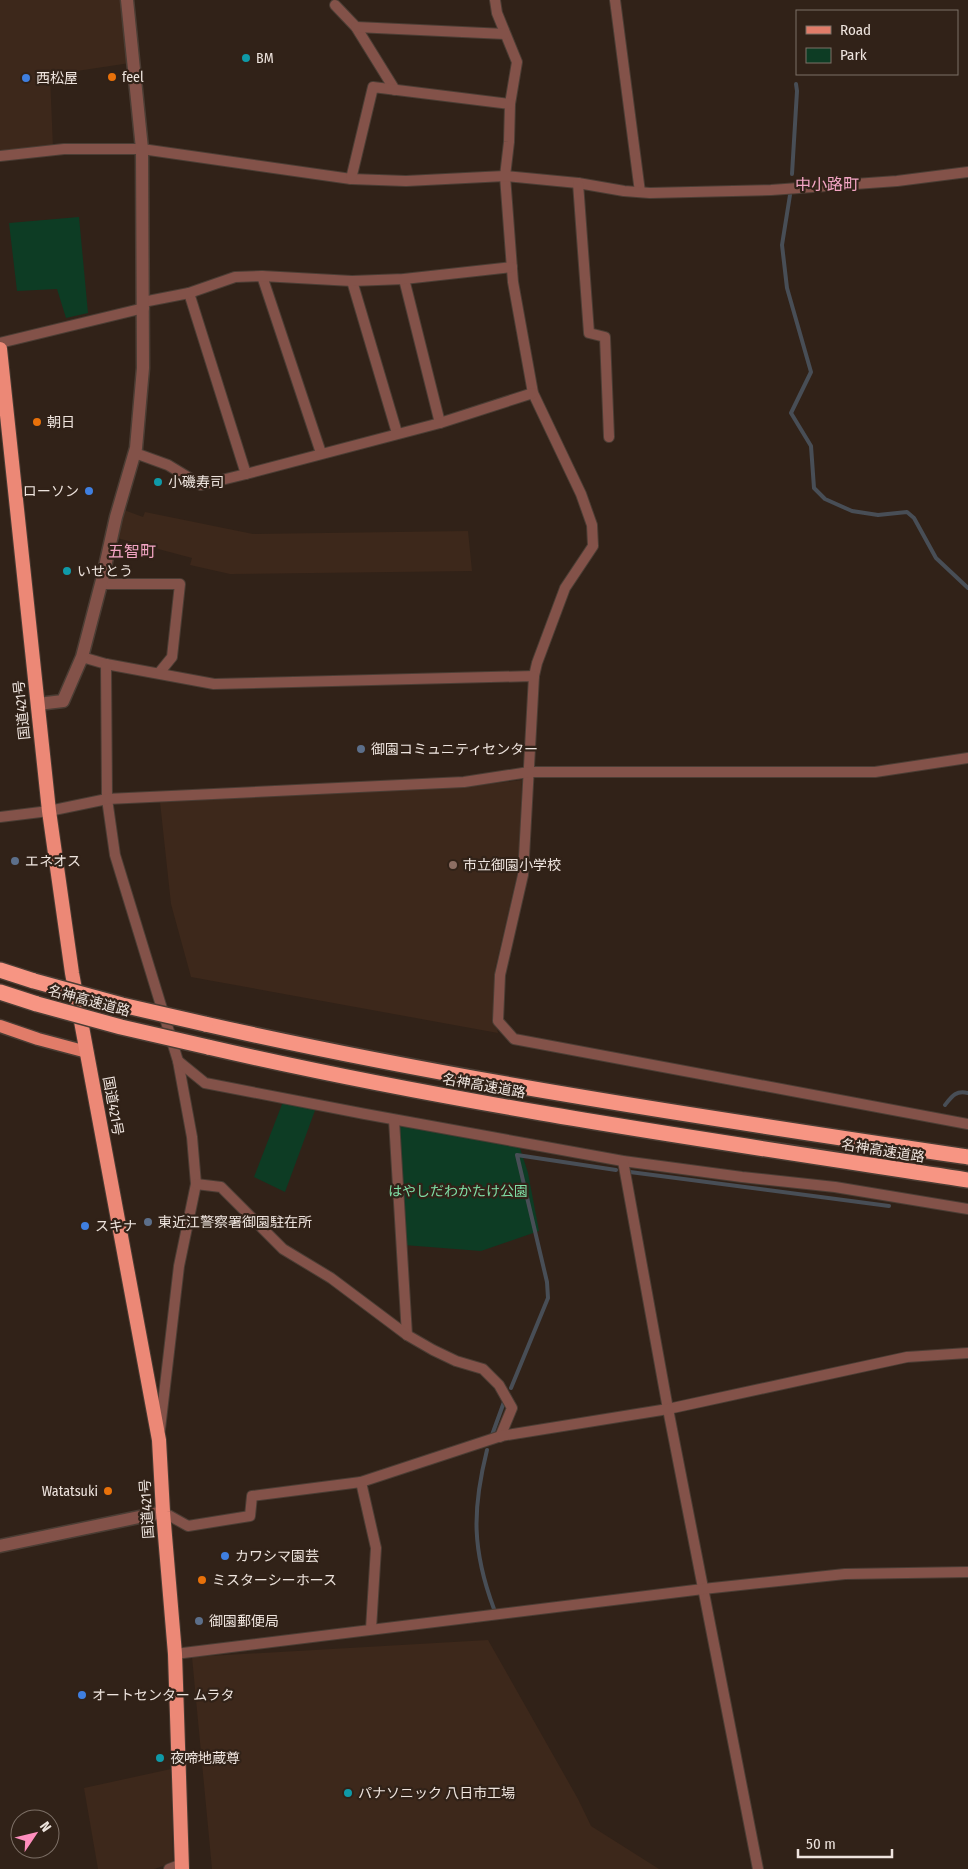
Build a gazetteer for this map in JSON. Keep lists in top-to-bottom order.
{
  "streets": {
    "highway": ["国道421号", "名神高速道路"]
  },
  "districts": ["中小路町", "五智町"],
  "parks": ["はやしだわかたけ公園"],
  "places": [
    "BM",
    "feel",
    "西松屋",
    "朝日",
    "小磯寿司",
    "ローソン",
    "いせとう",
    "御園コミュニティセンター",
    "エネオス",
    "市立御園小学校",
    "東近江警察署御園駐在所",
    "スキナ",
    "Watatsuki",
    "カワシマ園芸",
    "ミスターシーホース",
    "御園郵便局",
    "オートセンター ムラタ",
    "夜啼地蔵尊",
    "パナソニック 八日市工場"
  ],
  "legend": ["Road", "Park"],
  "scale_bar": "50 m",
  "north": "top right"
}
